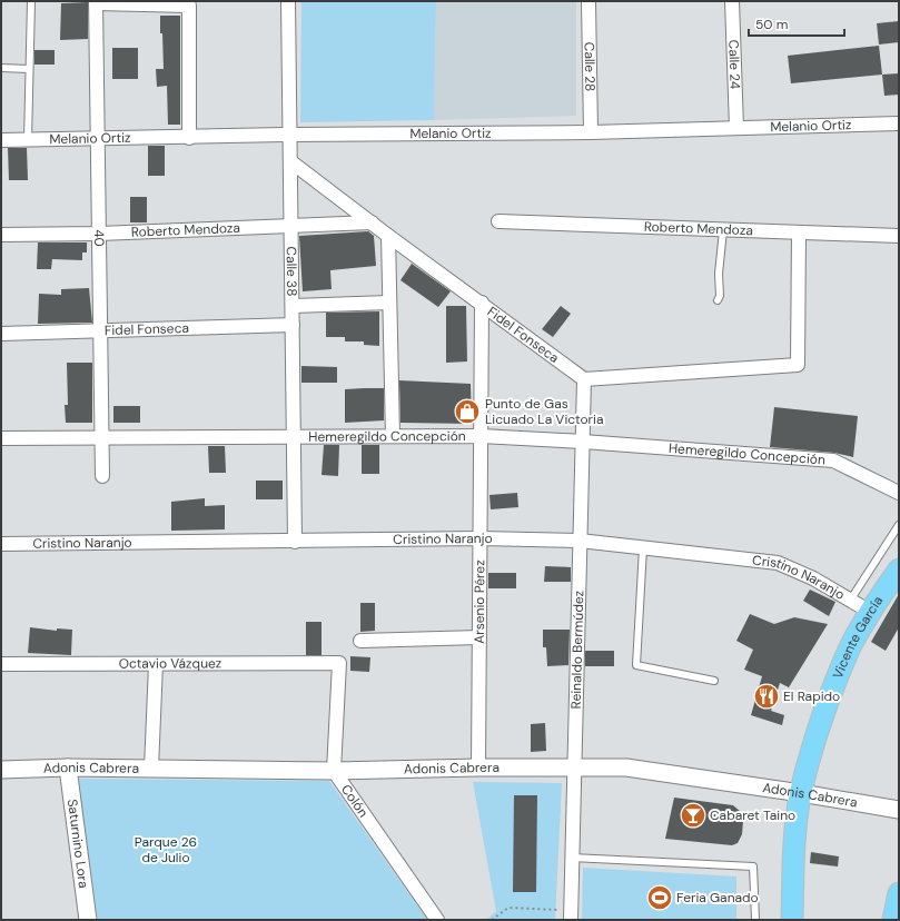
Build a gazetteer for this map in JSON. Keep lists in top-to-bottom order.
{
  "streets": {
    "main road": ["Vicente García"],
    "street": [
      "Calle 24",
      "Calle 28",
      "Melanio Ortiz",
      "Roberto Mendoza",
      "40",
      "Calle 38",
      "Fidel Fonseca",
      "Hemeregildo Concepción",
      "Cristino Naranjo",
      "Arsenio Pérez",
      "Reinaldo Bermúdez",
      "Octavio Vázquez",
      "Adonis Cabrera",
      "Colón",
      "Saturnino Lora"
    ]
  },
  "crossings": [
    ["Calle 24", "Melanio Ortiz"],
    ["Calle 28", "Melanio Ortiz"],
    ["Melanio Ortiz", "40"],
    ["Melanio Ortiz", "Calle 38"],
    ["Roberto Mendoza", "40"],
    ["Roberto Mendoza", "Calle 38"],
    ["Roberto Mendoza", "Fidel Fonseca"],
    ["40", "Fidel Fonseca"],
    ["40", "Hemeregildo Concepción"],
    ["Calle 38", "Fidel Fonseca"],
    ["Calle 38", "Hemeregildo Concepción"],
    ["Calle 38", "Cristino Naranjo"],
    ["Fidel Fonseca", "Arsenio Pérez"],
    ["Fidel Fonseca", "Reinaldo Bermúdez"],
    ["Hemeregildo Concepción", "Arsenio Pérez"],
    ["Hemeregildo Concepción", "Reinaldo Bermúdez"],
    ["Cristino Naranjo", "Arsenio Pérez"],
    ["Cristino Naranjo", "Vicente García"],
    ["Cristino Naranjo", "Reinaldo Bermúdez"],
    ["Arsenio Pérez", "Adonis Cabrera"],
    ["Vicente García", "Adonis Cabrera"],
    ["Reinaldo Bermúdez", "Adonis Cabrera"],
    ["Octavio Vázquez", "Colón"],
    ["Adonis Cabrera", "Colón"],
    ["Adonis Cabrera", "Saturnino Lora"]
  ],
  "parks": ["Parque 26 de Julio"],
  "places": {
    "shop": ["Punto de Gas Licuado La Victoria"],
    "restaurant": ["El Rapido"],
    "bar": ["Cabaret Taino"],
    "sports": ["Feria Ganado"]
  },
  "scale_bar": "50 m"
}
